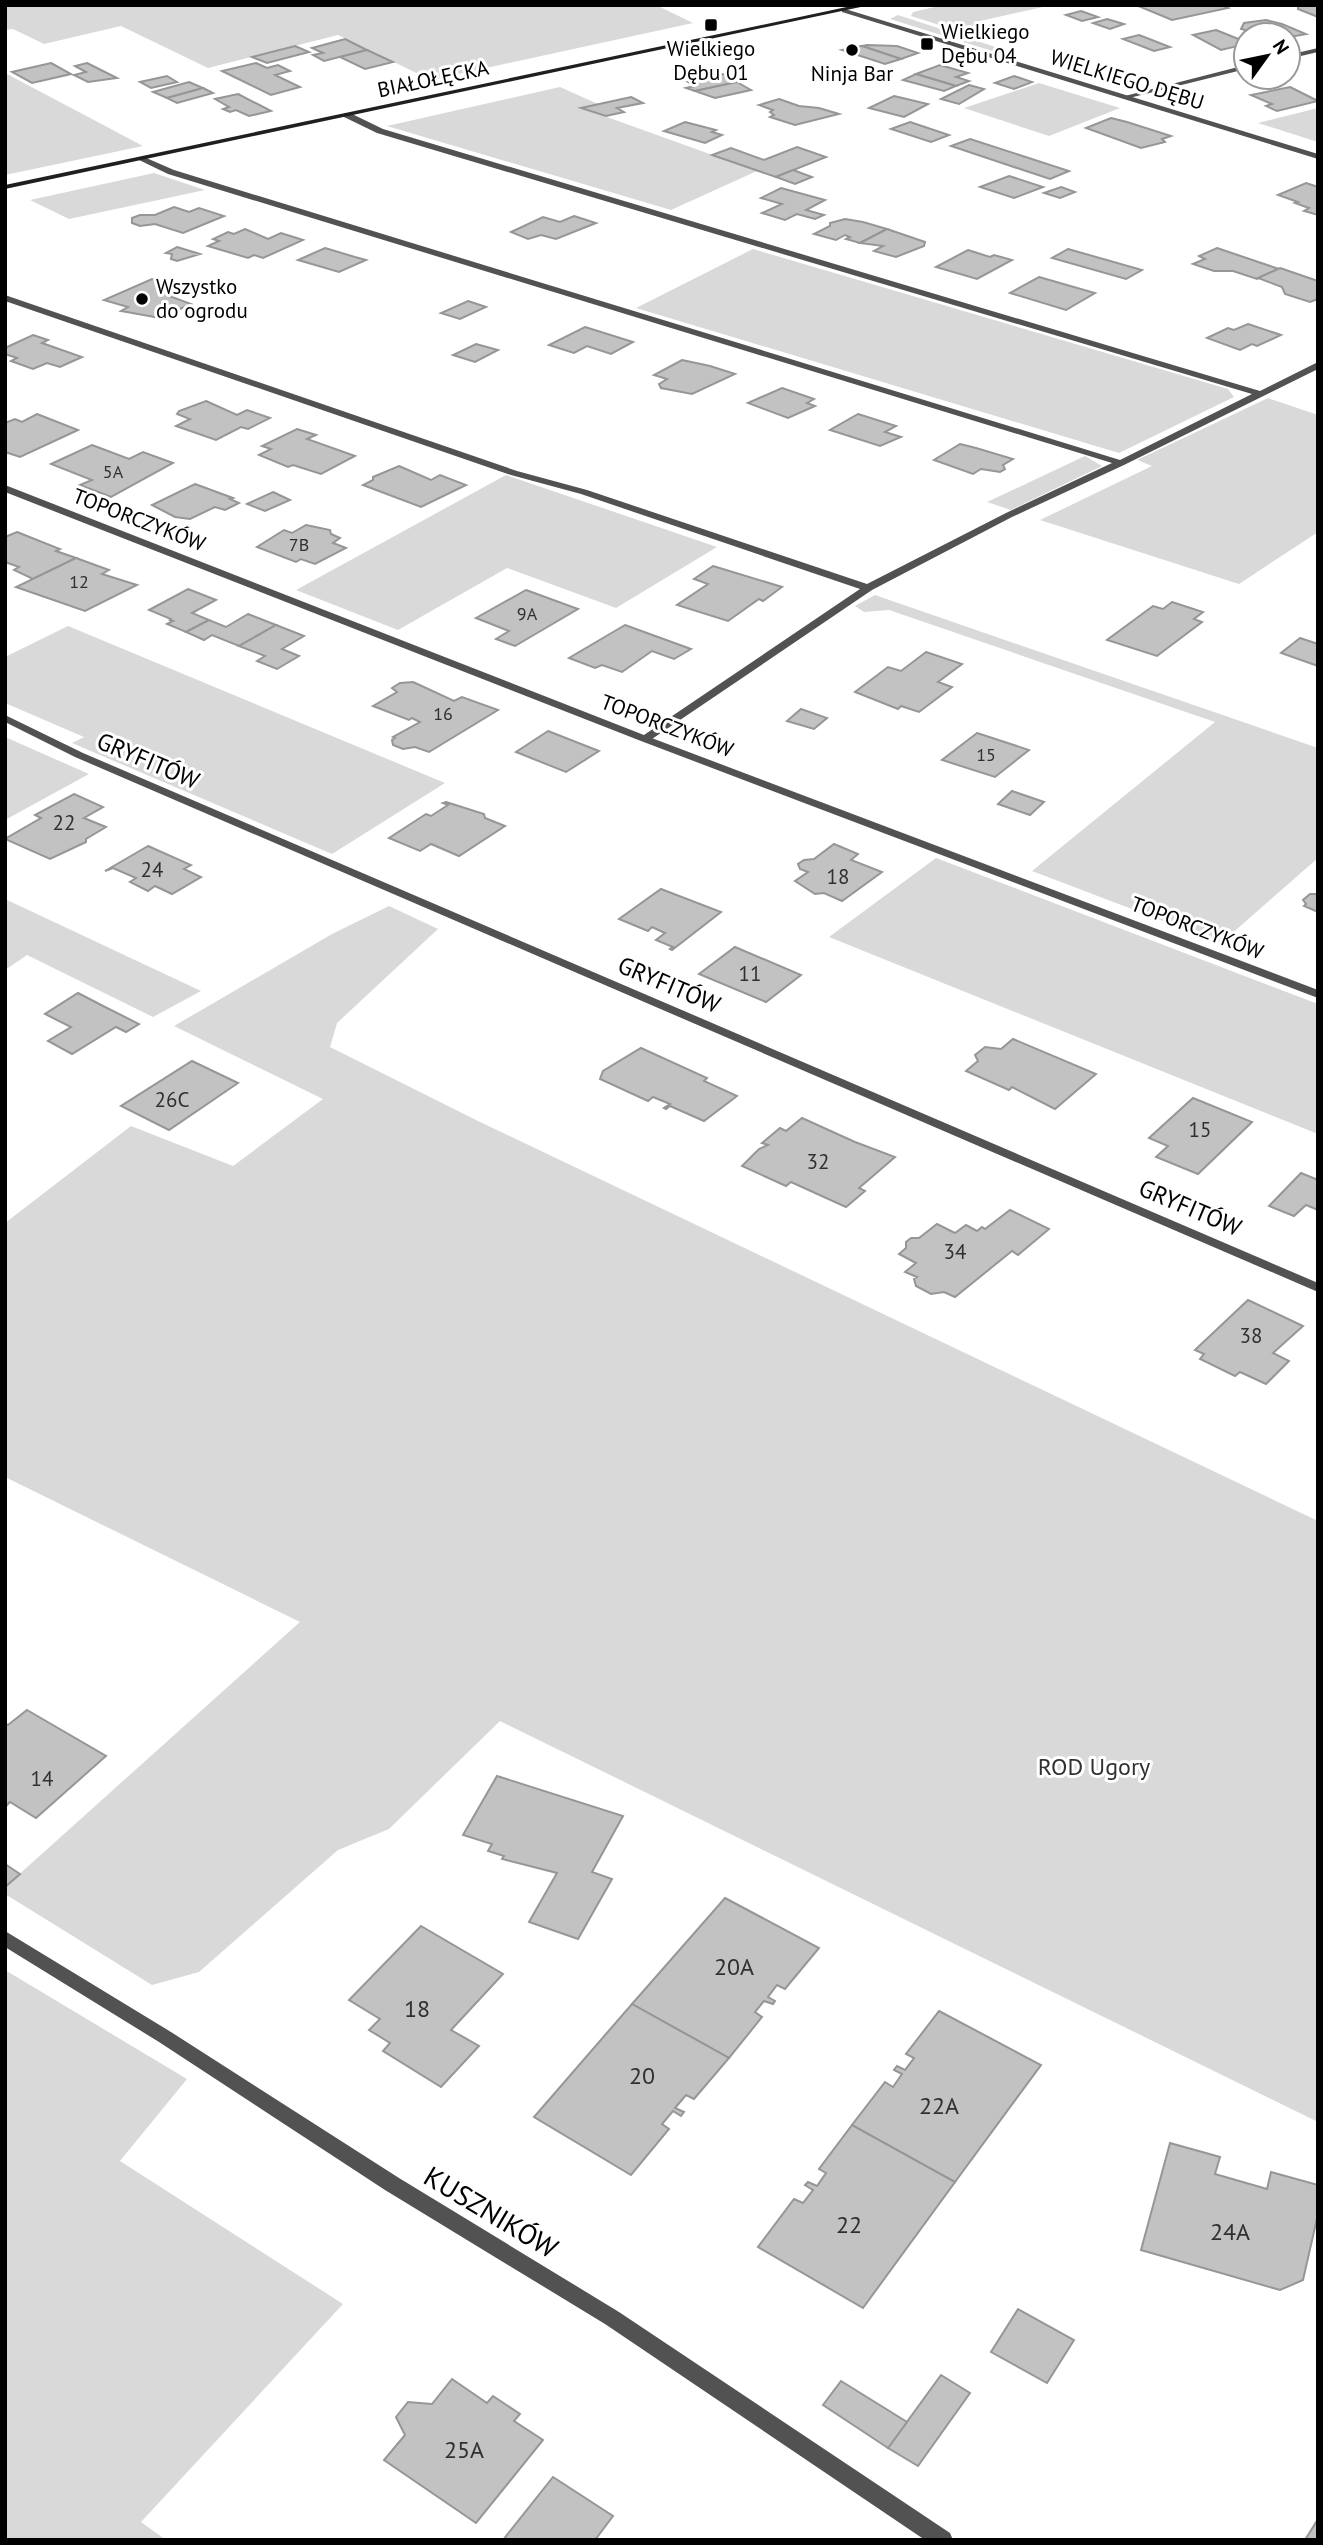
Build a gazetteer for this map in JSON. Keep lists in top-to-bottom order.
{
  "streets": {
    "street": [
      "BIAŁOŁĘCKA",
      "WIELKIEGO DĘBU",
      "TOPORCZYKÓW",
      "GRYFITÓW",
      "KUSZNIKÓW"
    ]
  },
  "crossings": [
    ["BIAŁOŁĘCKA", "WIELKIEGO DĘBU"]
  ],
  "parks": ["ROD Ugory"],
  "places": {
    "transit": ["Wielkiego Dębu 01", "Wielkiego Dębu 04"],
    "other": ["Ninja Bar", "Wszystko do ogrodu"]
  },
  "house_numbers": [
    "5A",
    "7B",
    "12",
    "9A",
    "16",
    "15",
    "22",
    "24",
    "18",
    "11",
    "26C",
    "15",
    "32",
    "34",
    "38",
    "14",
    "20A",
    "18",
    "20",
    "22A",
    "22",
    "24A",
    "25A"
  ],
  "north": "top right"
}
